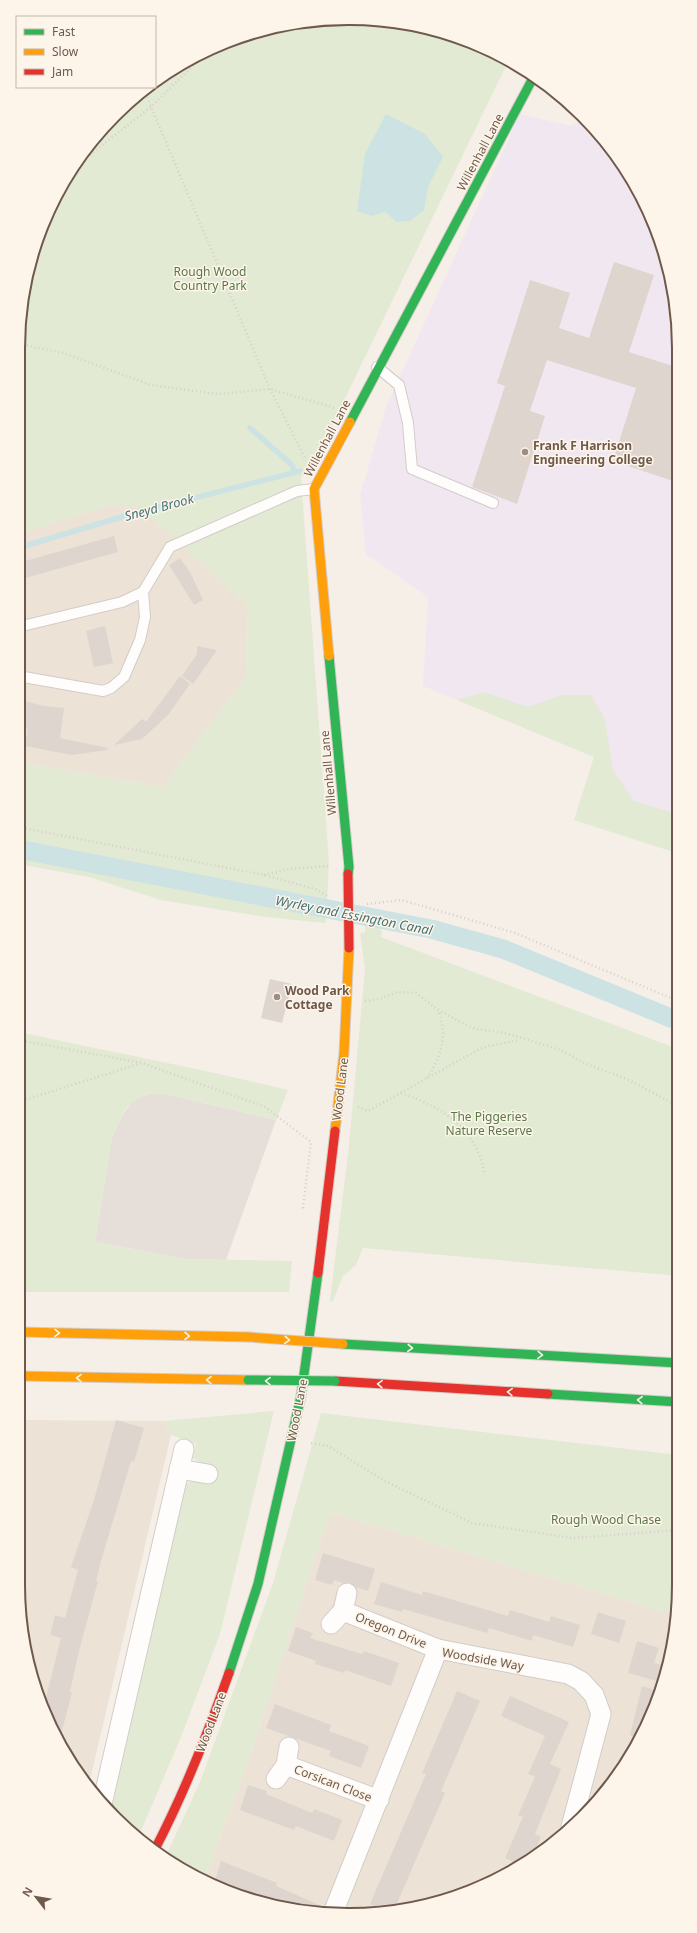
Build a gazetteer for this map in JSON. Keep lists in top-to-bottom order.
{
  "streets": {
    "main road": ["Willenhall Lane", "Wood Lane"],
    "street": ["Oregon Drive", "Woodside Way", "Corsican Close"]
  },
  "crossings": [
    ["Willenhall Lane", "Wood Lane"],
    ["Oregon Drive", "Woodside Way"],
    ["Woodside Way", "Corsican Close"]
  ],
  "water": ["Sneyd Brook", "Wyrley and Essington Canal"],
  "parks": ["Rough Wood Country Park", "The Piggeries Nature Reserve", "Rough Wood Chase"],
  "places": ["Frank F Harrison Engineering College", "Wood Park Cottage"],
  "legend": ["Fast", "Slow", "Jam"],
  "north": "top left"
}
